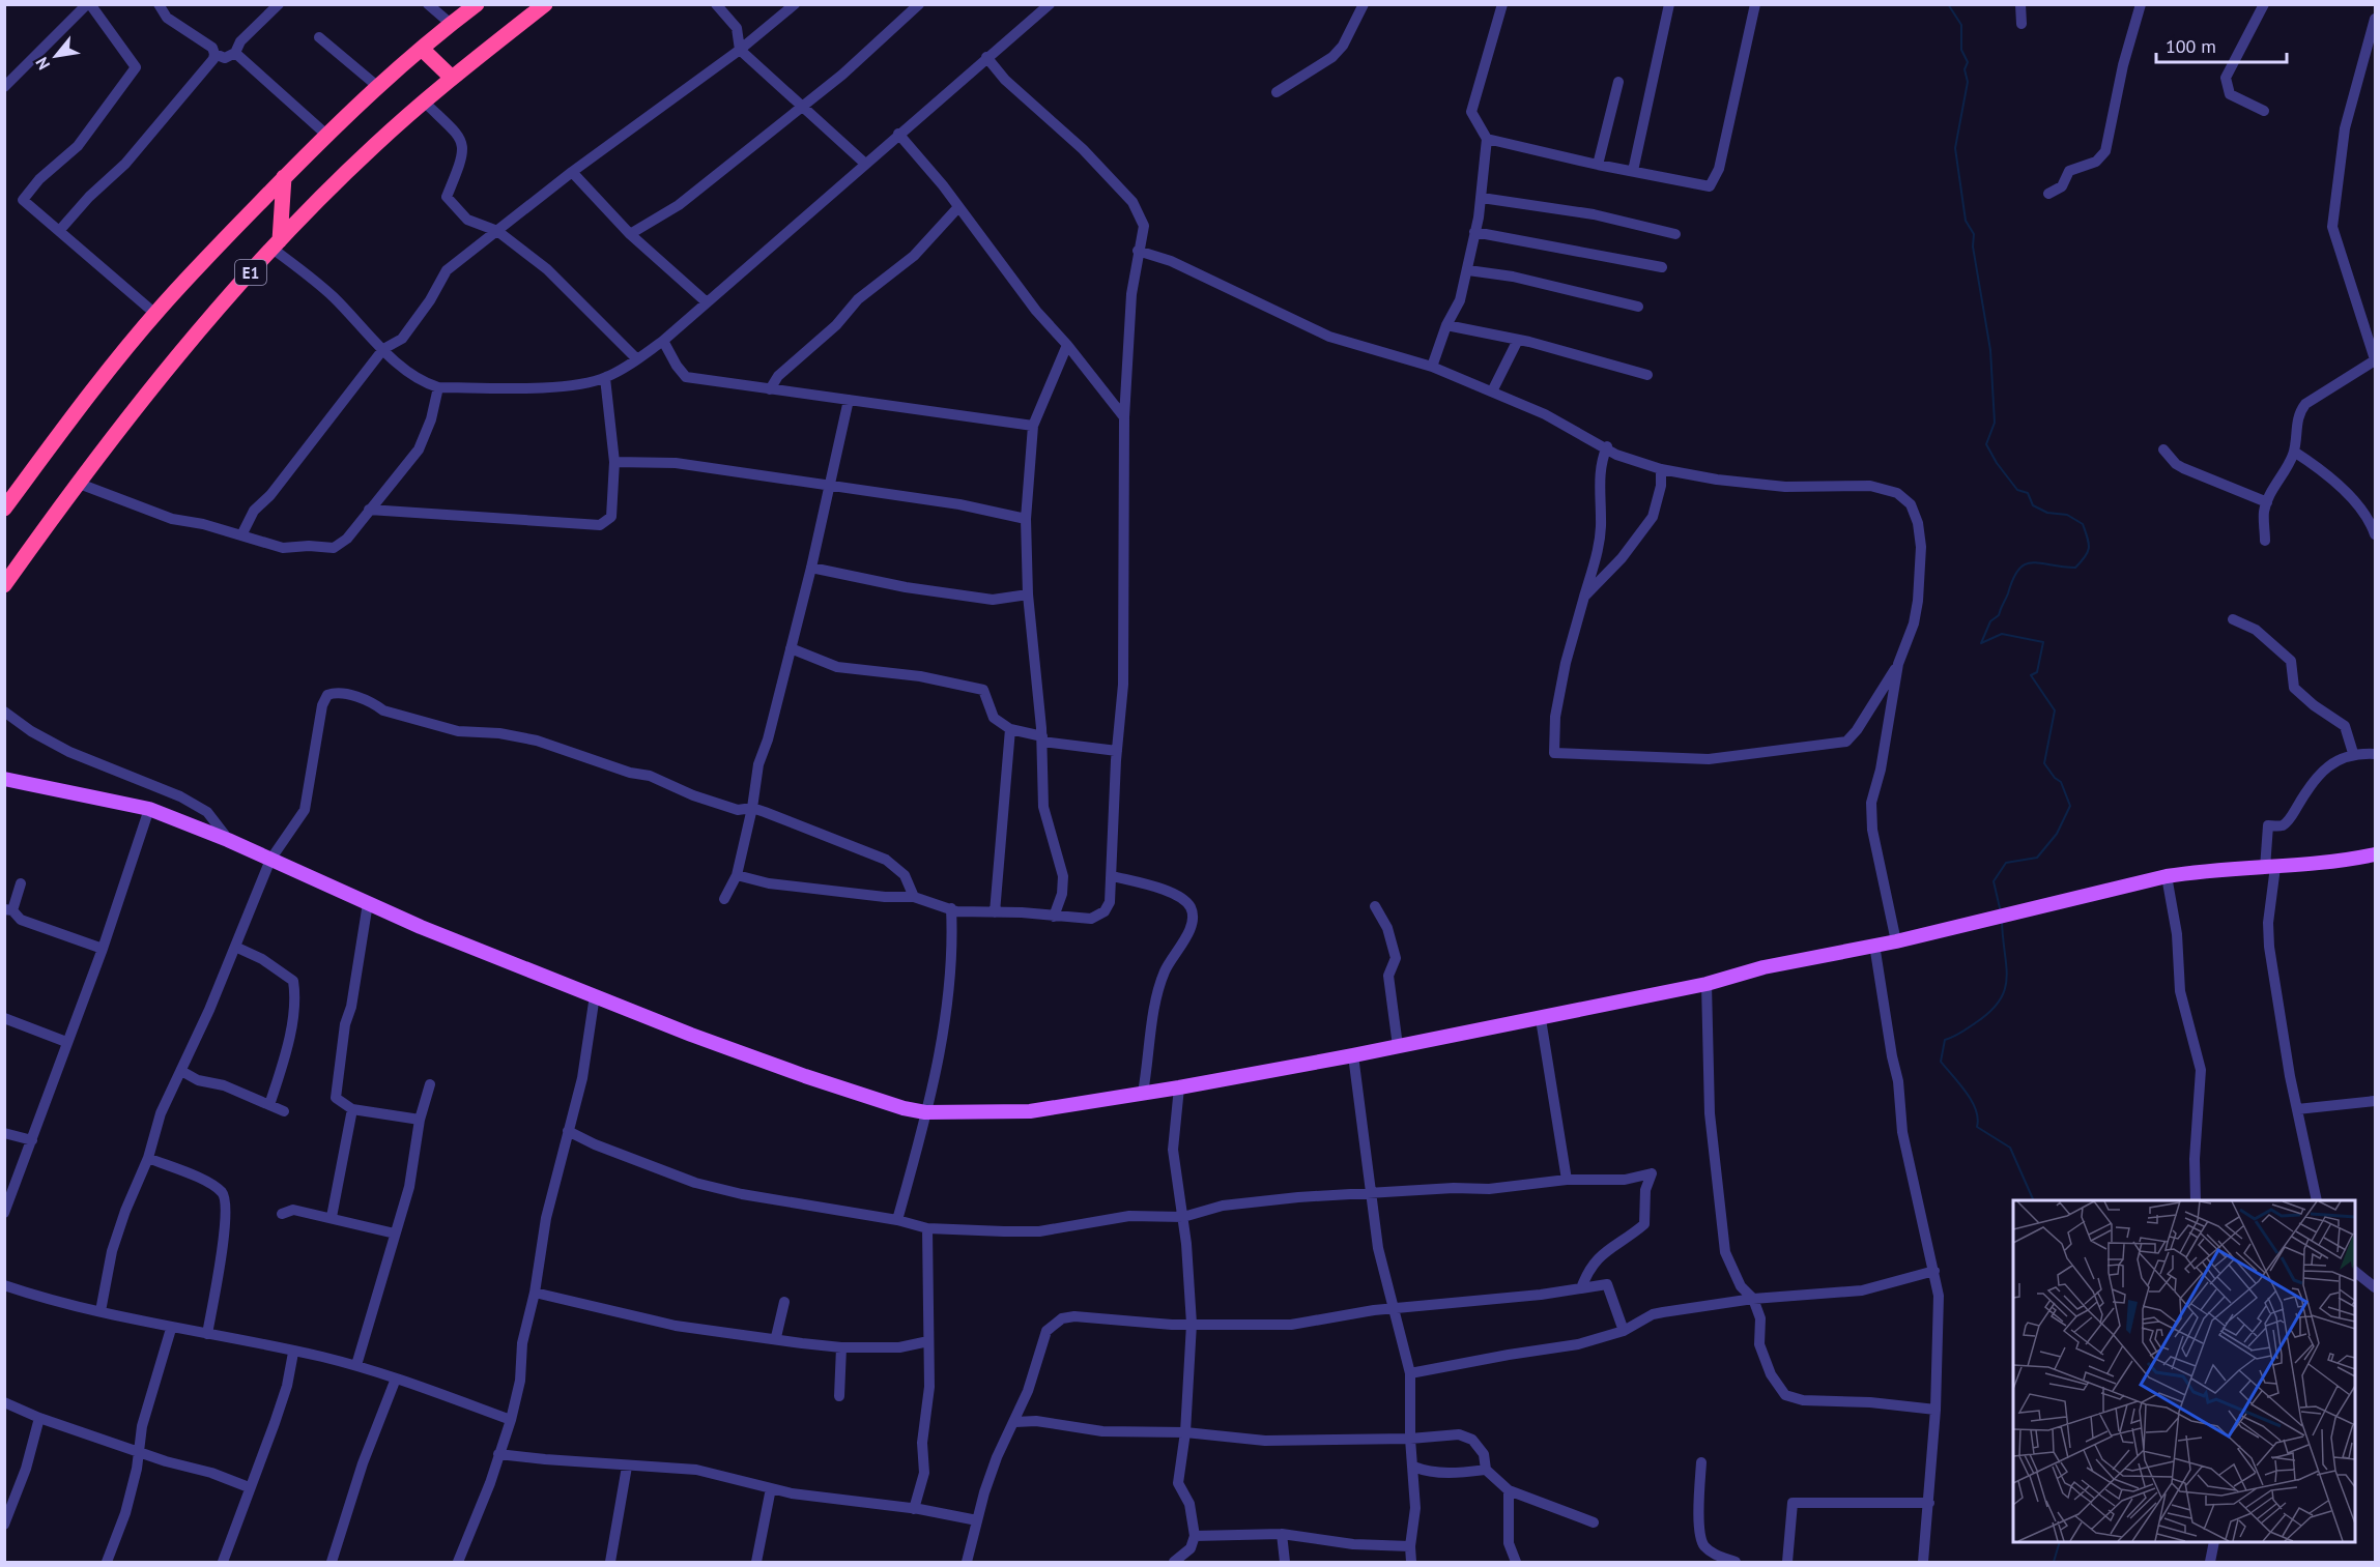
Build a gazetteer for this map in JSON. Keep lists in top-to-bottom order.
{
  "streets": {
    "highway": ["E1"]
  },
  "scale_bar": "100 m",
  "north": "bottom left"
}
